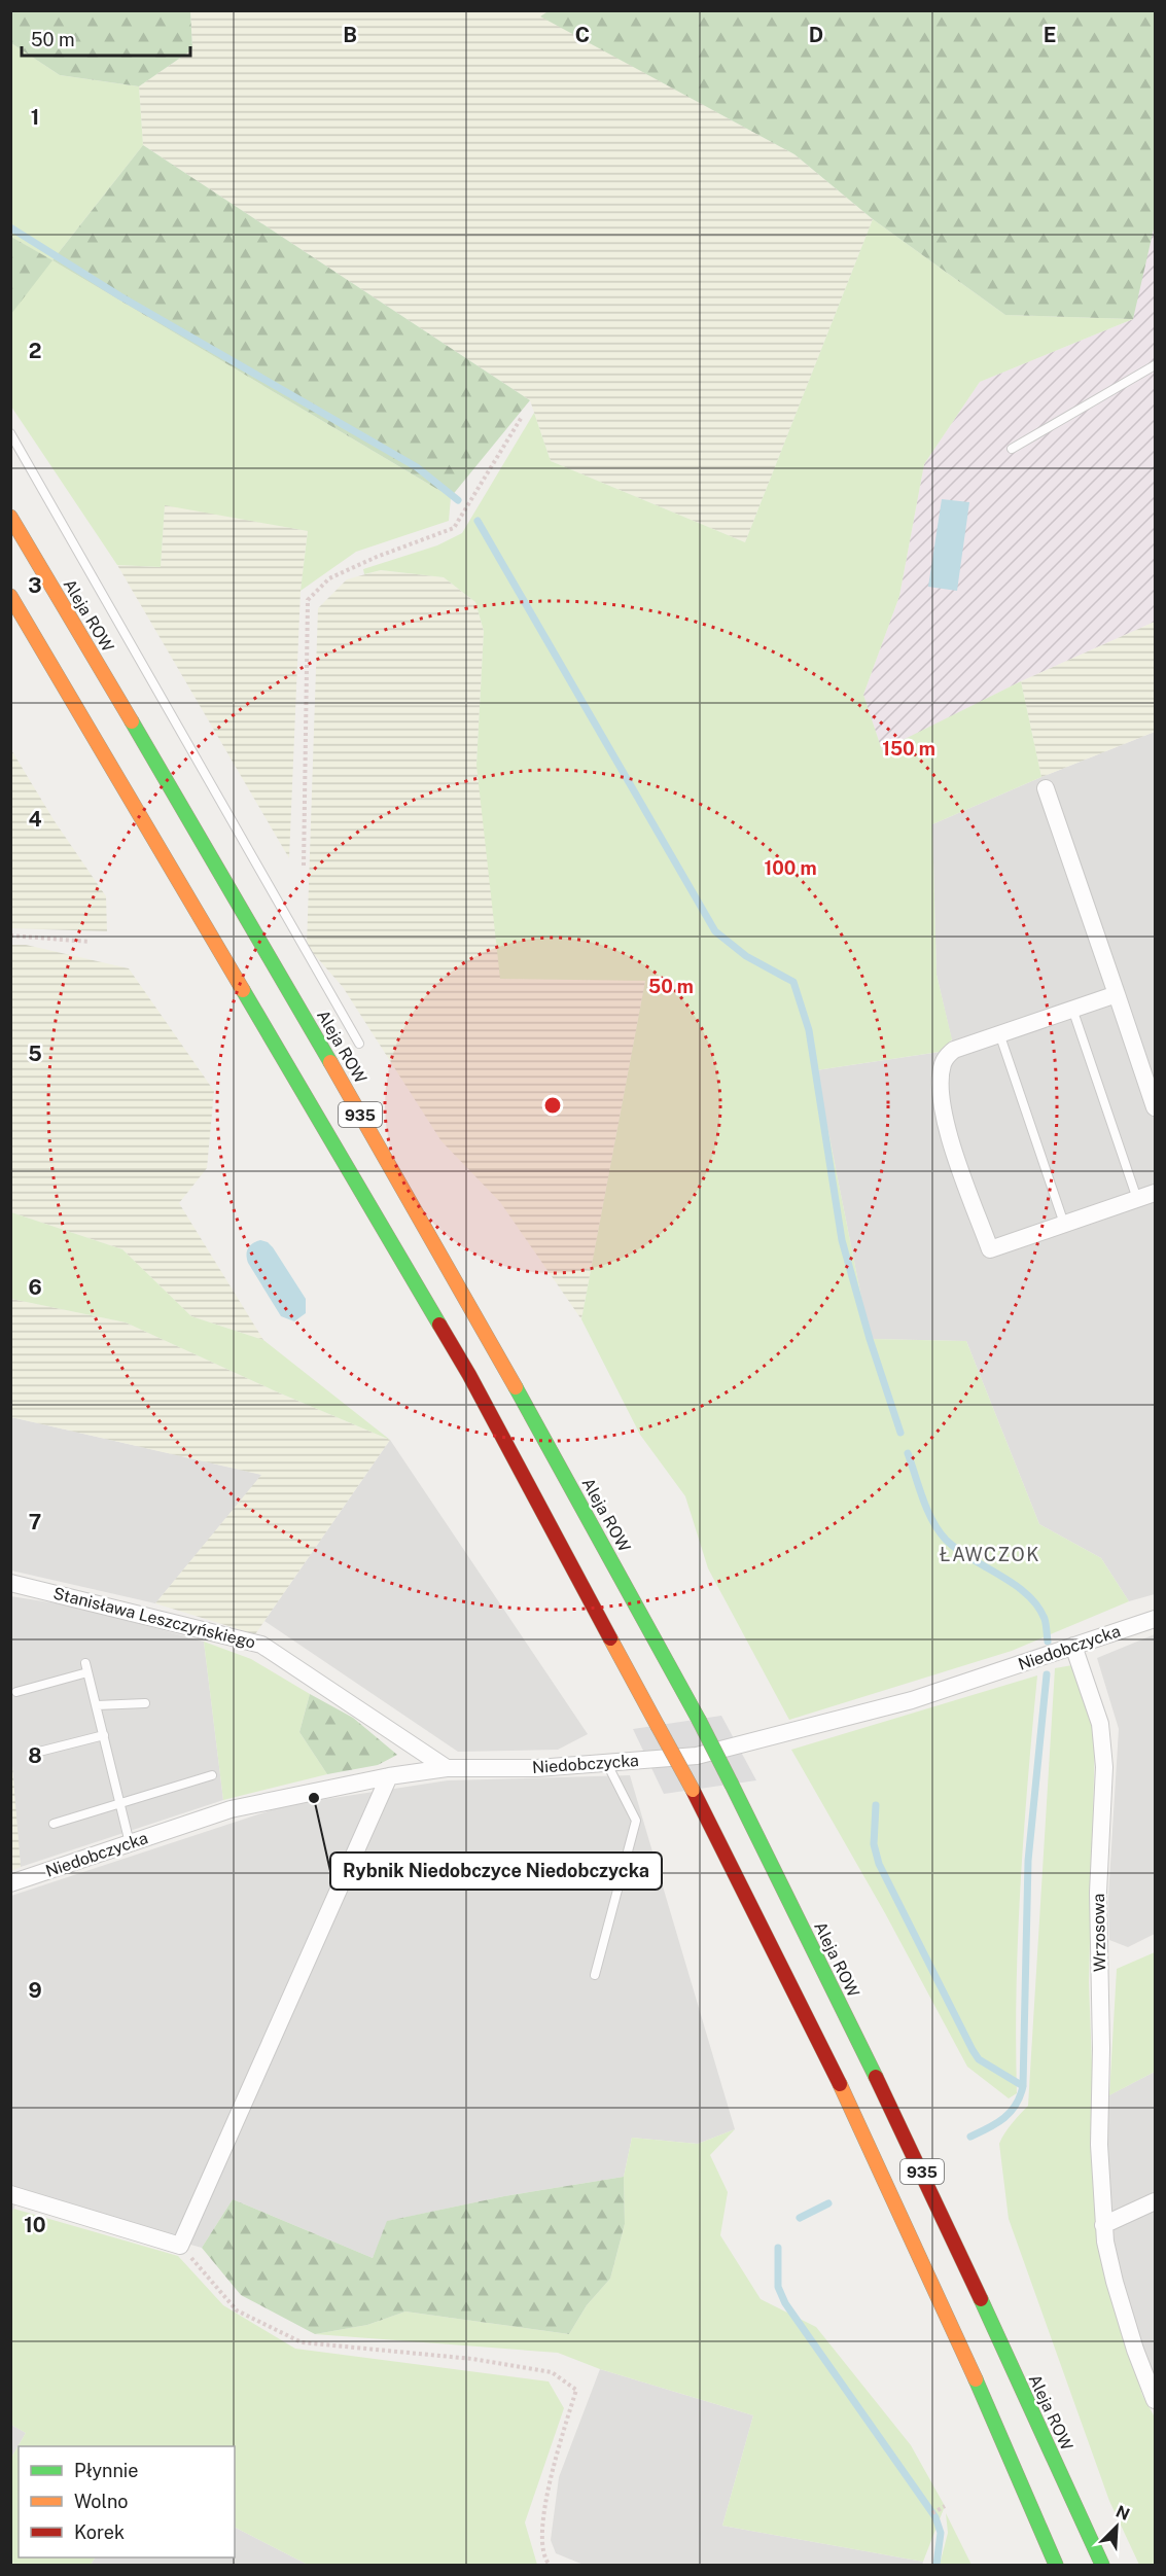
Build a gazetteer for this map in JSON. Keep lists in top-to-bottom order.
{
  "streets": {
    "main road": ["Aleja ROW", "935"],
    "street": ["Stanisława Leszczyńskiego", "Niedobczycka", "Wrzosowa"]
  },
  "crossings": [
    ["Stanisława Leszczyńskiego", "Niedobczycka"],
    ["Niedobczycka", "Wrzosowa"]
  ],
  "districts": ["ŁAWCZOK"],
  "places": ["Rybnik Niedobczyce Niedobczycka"],
  "legend": ["Płynnie", "Wolno", "Korek"],
  "scale_bar": "50 m",
  "north": "top right",
  "grid": {
    "columns": [
      "B",
      "C",
      "D",
      "E"
    ],
    "rows": [
      "1",
      "2",
      "3",
      "4",
      "5",
      "6",
      "7",
      "8",
      "9",
      "10"
    ]
  },
  "rings": ["150 m", "100 m", "50 m"]
}
